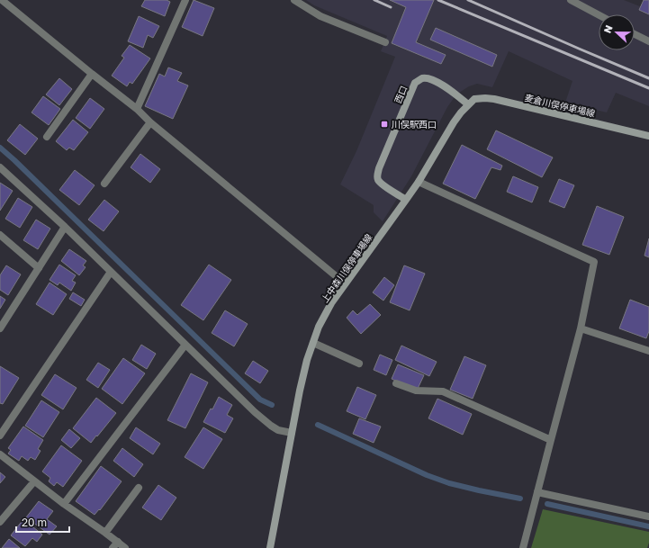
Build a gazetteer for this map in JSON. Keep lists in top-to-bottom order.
{
  "streets": {
    "main road": ["西口", "麦倉川俣停車場線", "上中森川俣停車場線"]
  },
  "crossings": [
    ["西口", "麦倉川俣停車場線"],
    ["西口", "上中森川俣停車場線"],
    ["麦倉川俣停車場線", "上中森川俣停車場線"]
  ],
  "places": {
    "transit": ["川俣駅西口"]
  },
  "scale_bar": "20 m",
  "north": "left"
}
